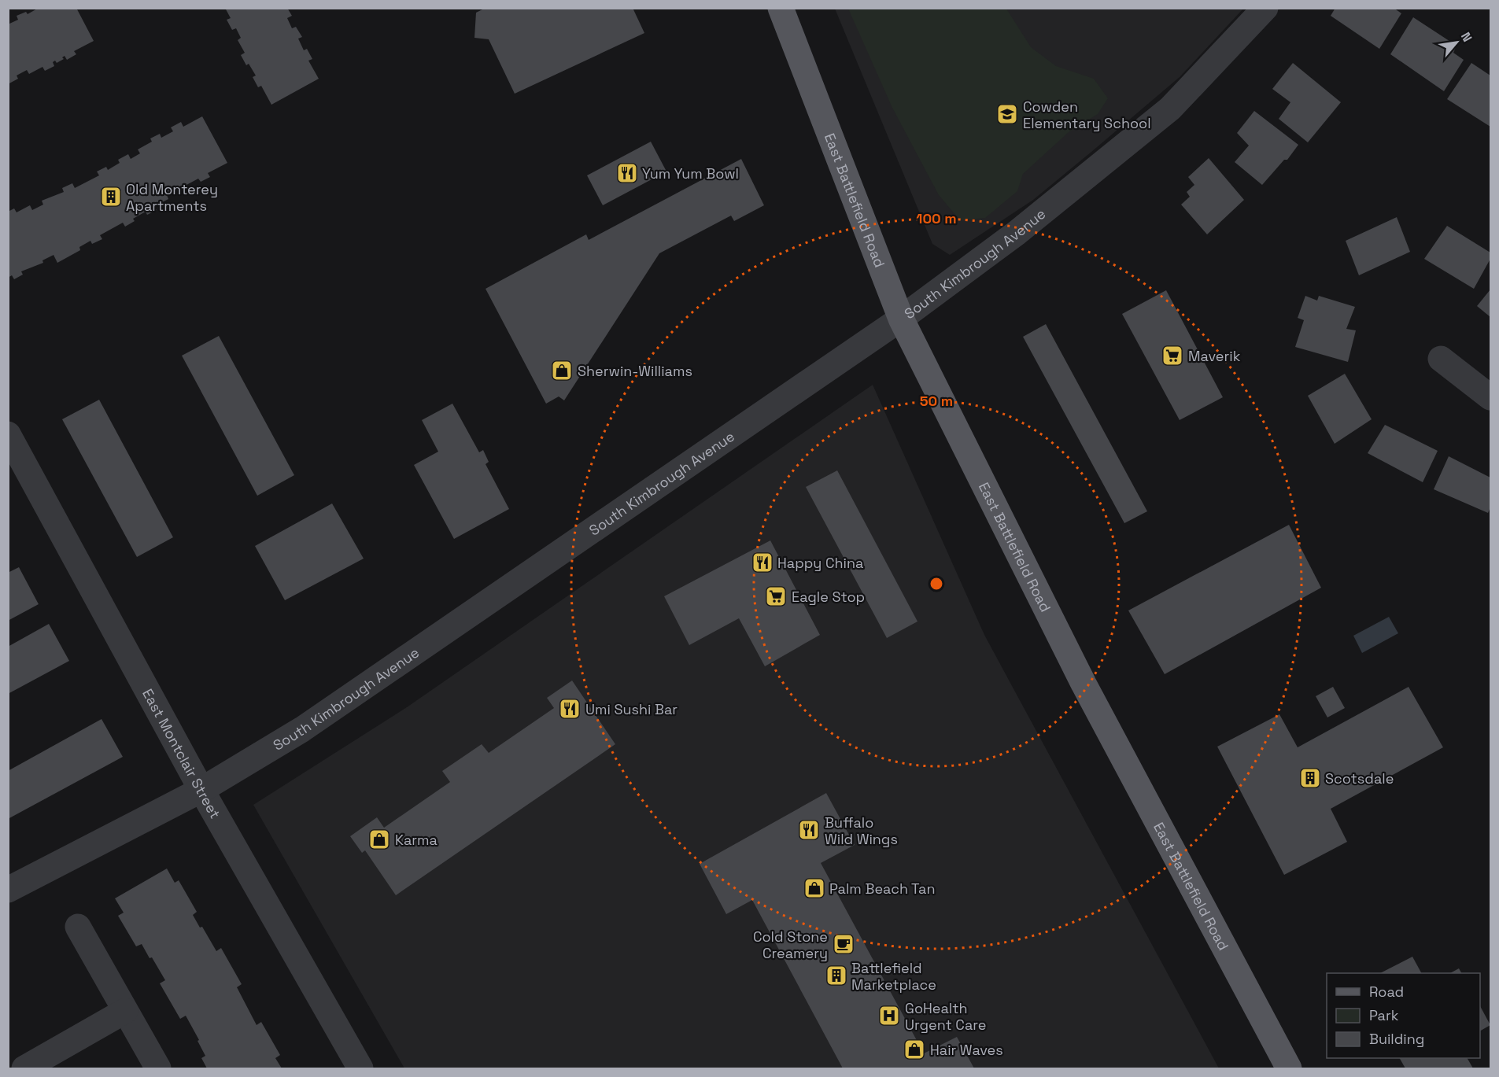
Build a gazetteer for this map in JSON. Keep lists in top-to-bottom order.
{
  "streets": {
    "main road": ["East Battlefield Road"],
    "street": ["South Kimbrough Avenue", "East Montclair Street"]
  },
  "crossings": [
    ["East Battlefield Road", "South Kimbrough Avenue"],
    ["South Kimbrough Avenue", "East Montclair Street"]
  ],
  "places": {
    "school or university": ["Cowden Elementary School"],
    "restaurant": [
      "Yum Yum Bowl",
      "Happy China",
      "Umi Sushi Bar",
      "Buffalo Wild Wings"
    ],
    "building": ["Old Monterey Apartments", "Scotsdale", "Battlefield Marketplace"],
    "supermarket": ["Maverik", "Eagle Stop"],
    "shop": [
      "Sherwin-Williams",
      "Karma",
      "Palm Beach Tan",
      "Hair Waves"
    ],
    "cafe": ["Cold Stone Creamery"],
    "hospital": ["GoHealth Urgent Care"]
  },
  "legend": ["Road", "Park", "Building"],
  "north": "top right",
  "rings": ["100 m", "50 m"]
}
